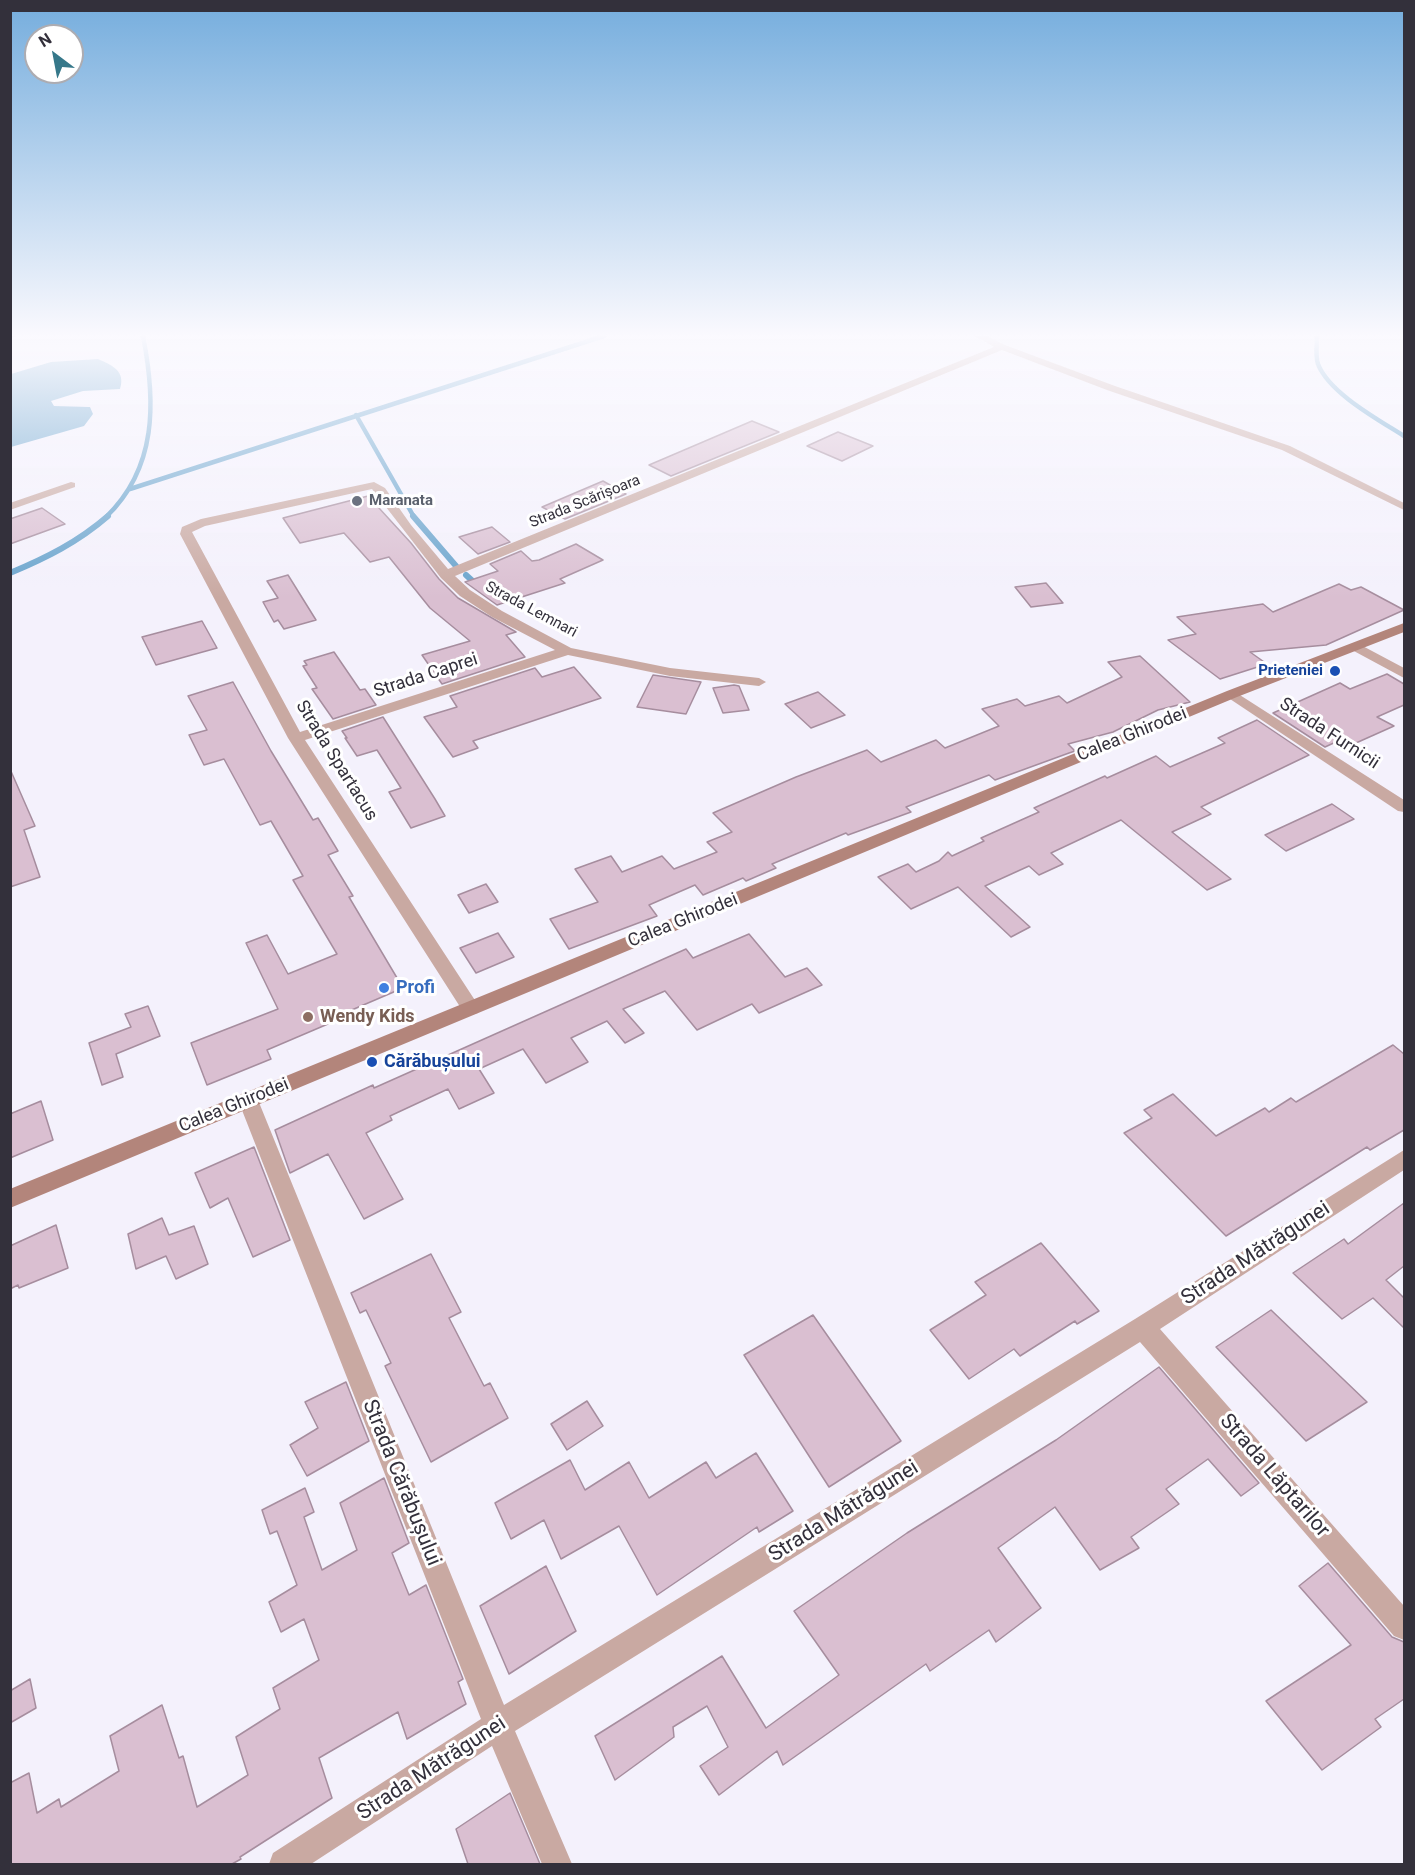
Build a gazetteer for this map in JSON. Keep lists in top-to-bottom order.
{
  "streets": {
    "street": [
      "Strada Scărișoara",
      "Strada Lemnari",
      "Strada Caprei",
      "Strada Furnicii",
      "Calea Ghirodei",
      "Strada Spartacus",
      "Strada Mătrăgunei",
      "Strada Lăptarilor",
      "Strada Cărăbușului"
    ]
  },
  "crossings": [
    ["Strada Scărișoara", "Strada Lemnari"],
    ["Strada Lemnari", "Strada Caprei"],
    ["Strada Lemnari", "Strada Spartacus"],
    ["Strada Caprei", "Strada Spartacus"],
    ["Strada Furnicii", "Calea Ghirodei"],
    ["Calea Ghirodei", "Strada Spartacus"],
    ["Calea Ghirodei", "Strada Cărăbușului"],
    ["Strada Mătrăgunei", "Strada Lăptarilor"],
    ["Strada Mătrăgunei", "Strada Cărăbușului"]
  ],
  "places": [
    "Maranata",
    "Prieteniei",
    "Profi",
    "Wendy Kids",
    "Cărăbușului"
  ],
  "north": "top left"
}
